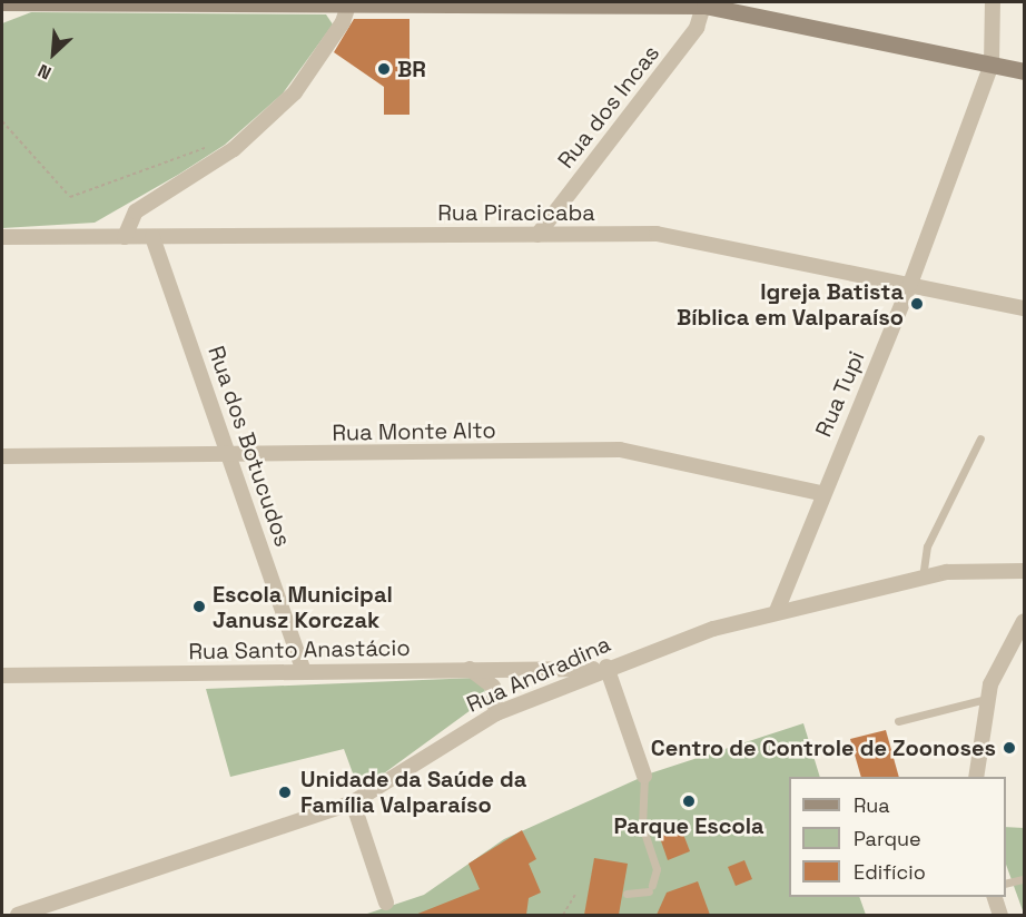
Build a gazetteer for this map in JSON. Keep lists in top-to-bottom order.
{
  "streets": {
    "street": [
      "Rua dos Incas",
      "Rua Piracicaba",
      "Rua Tupi",
      "Rua Monte Alto",
      "Rua dos Botucudos",
      "Rua Santo Anastácio",
      "Rua Andradina"
    ]
  },
  "crossings": [
    ["Rua dos Incas", "Rua Piracicaba"],
    ["Rua Piracicaba", "Rua Tupi"],
    ["Rua Piracicaba", "Rua dos Botucudos"],
    ["Rua Tupi", "Rua Monte Alto"],
    ["Rua Tupi", "Rua Andradina"],
    ["Rua Monte Alto", "Rua dos Botucudos"],
    ["Rua dos Botucudos", "Rua Santo Anastácio"],
    ["Rua Santo Anastácio", "Rua Andradina"]
  ],
  "places": [
    "BR",
    "Igreja Batista Bíblica em Valparaíso",
    "Escola Municipal Janusz Korczak",
    "Centro de Controle de Zoonoses",
    "Unidade da Saúde da Família Valparaíso",
    "Parque Escola"
  ],
  "legend": ["Rua", "Parque", "Edifício"],
  "north": "bottom left"
}
